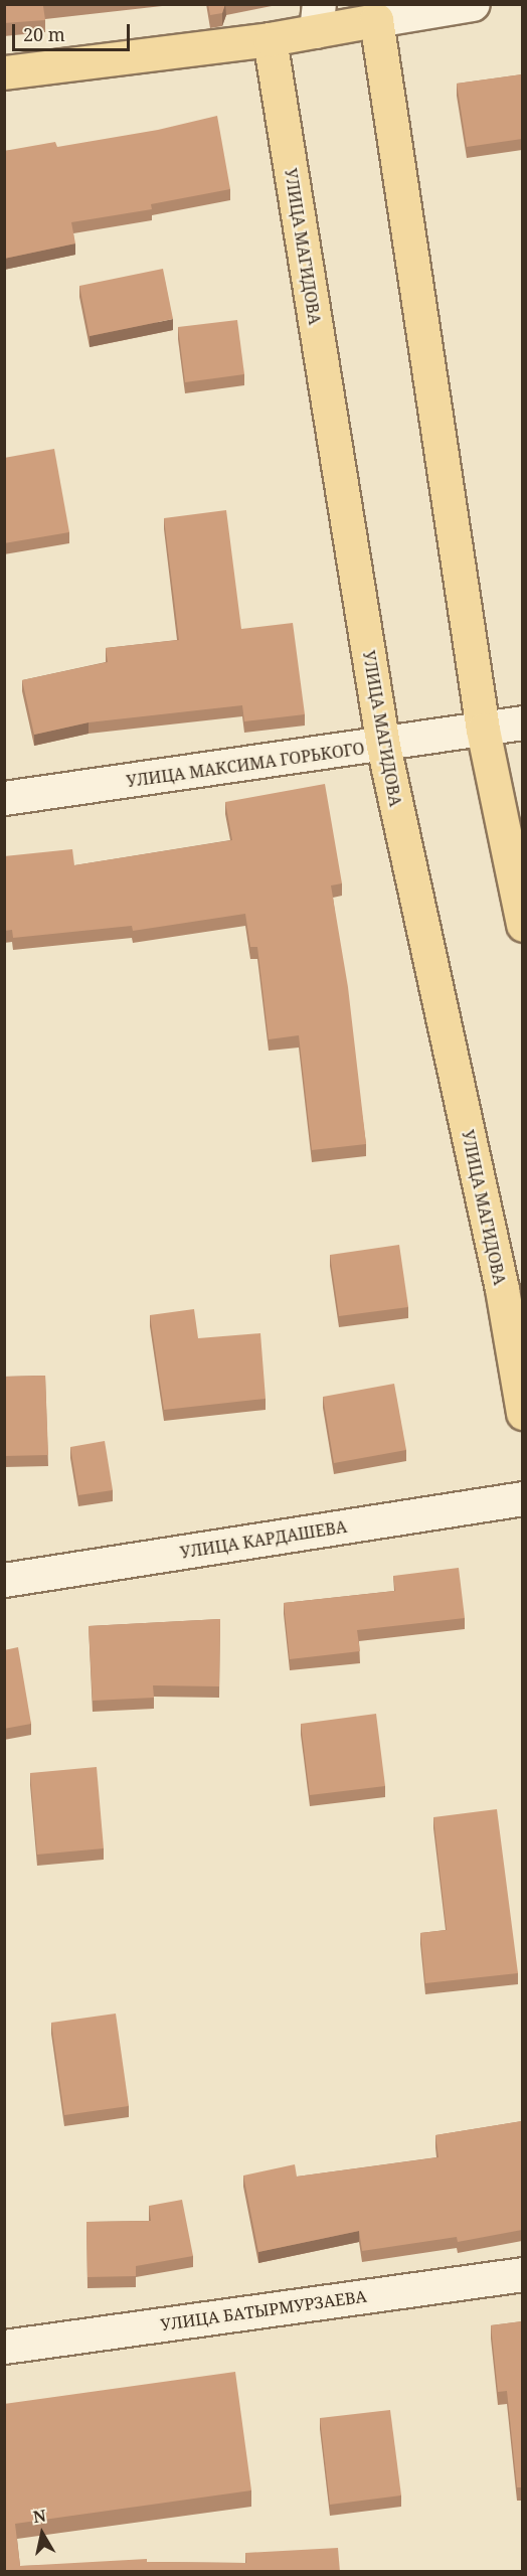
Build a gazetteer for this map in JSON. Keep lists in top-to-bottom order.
{
  "streets": {
    "main road": ["УЛИЦА МАГИДОВА"],
    "street": ["УЛИЦА МАКСИМА ГОРЬКОГО", "УЛИЦА КАРДАШЕВА", "УЛИЦА БАТЫРМУРЗАЕВА"]
  },
  "crossings": [
    ["УЛИЦА МАГИДОВА", "УЛИЦА МАКСИМА ГОРЬКОГО"]
  ],
  "scale_bar": "20 m",
  "north": "top"
}
